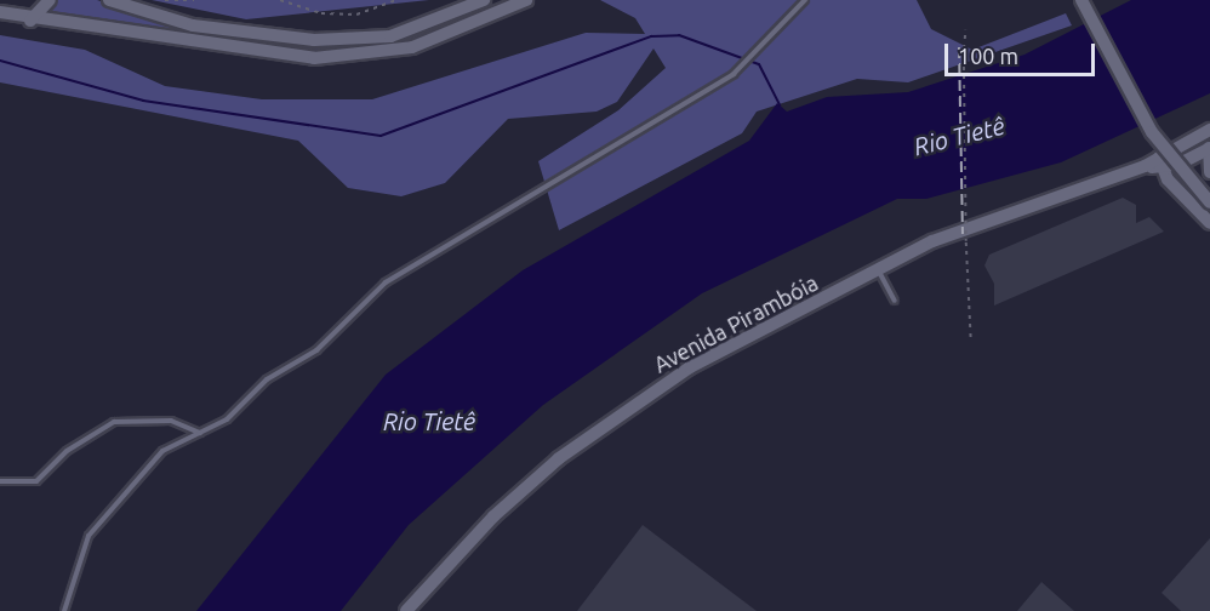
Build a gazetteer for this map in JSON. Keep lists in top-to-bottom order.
{
  "streets": {
    "main road": ["Avenida Pirambóia"]
  },
  "water": ["Rio Tietê"],
  "scale_bar": "100 m"
}
